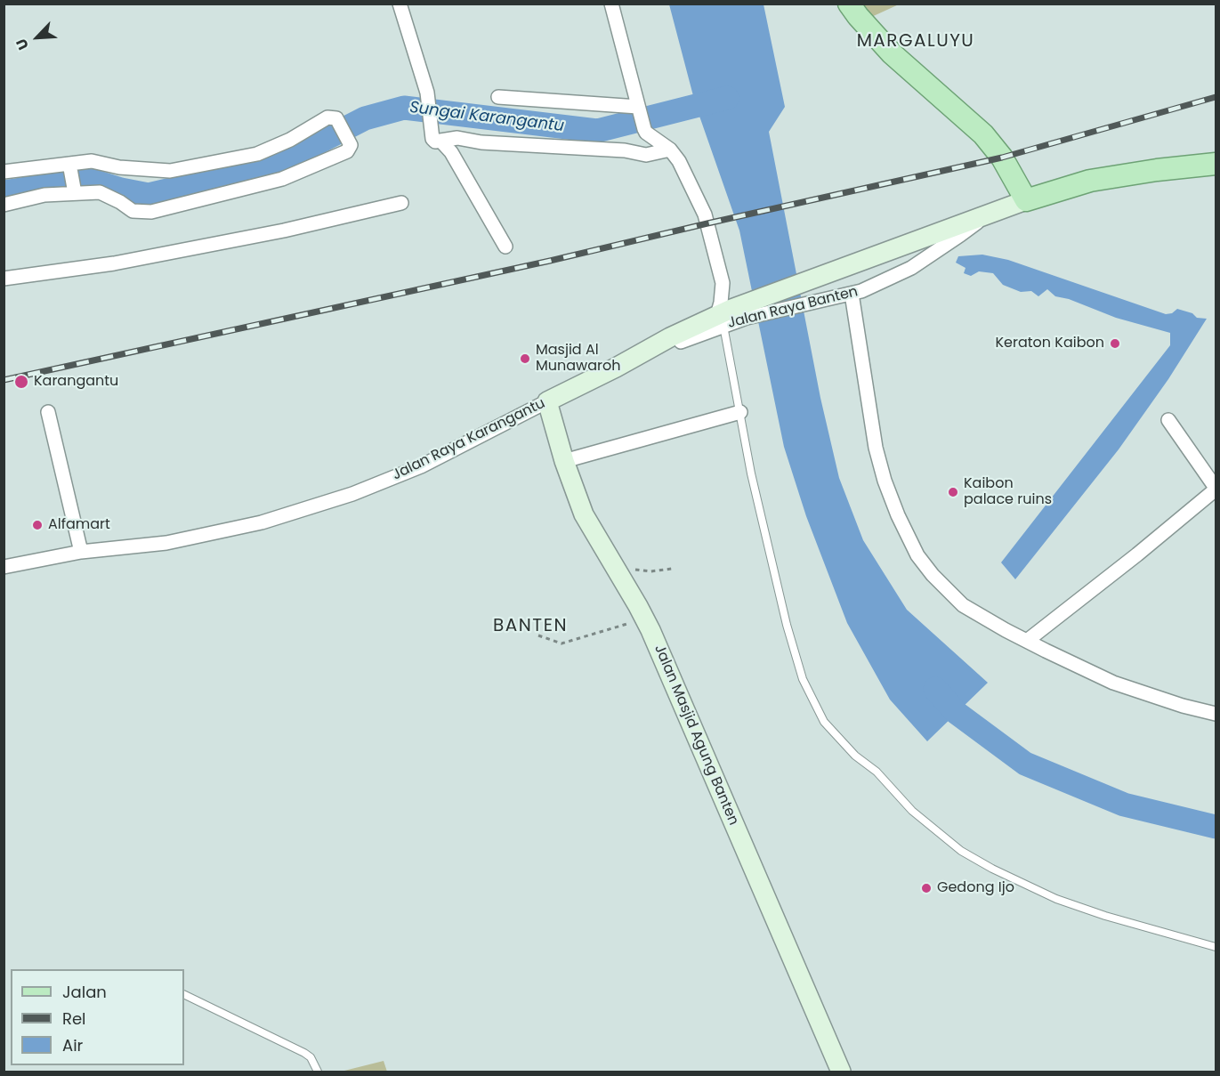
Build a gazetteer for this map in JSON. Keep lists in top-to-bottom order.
{
  "streets": {
    "main road": ["Jalan Raya Banten", "Jalan Raya Karangantu", "Jalan Masjid Agung Banten"]
  },
  "crossings": [
    ["Jalan Raya Banten", "Jalan Raya Karangantu"],
    ["Jalan Raya Karangantu", "Jalan Masjid Agung Banten"]
  ],
  "districts": ["MARGALUYU", "BANTEN"],
  "water": ["Sungai Karangantu"],
  "places": [
    "Keraton Kaibon",
    "Masjid Al Munawaroh",
    "Karangantu",
    "Kaibon palace ruins",
    "Alfamart",
    "Gedong Ijo"
  ],
  "legend": ["Jalan", "Rel", "Air"],
  "north": "bottom left"
}
